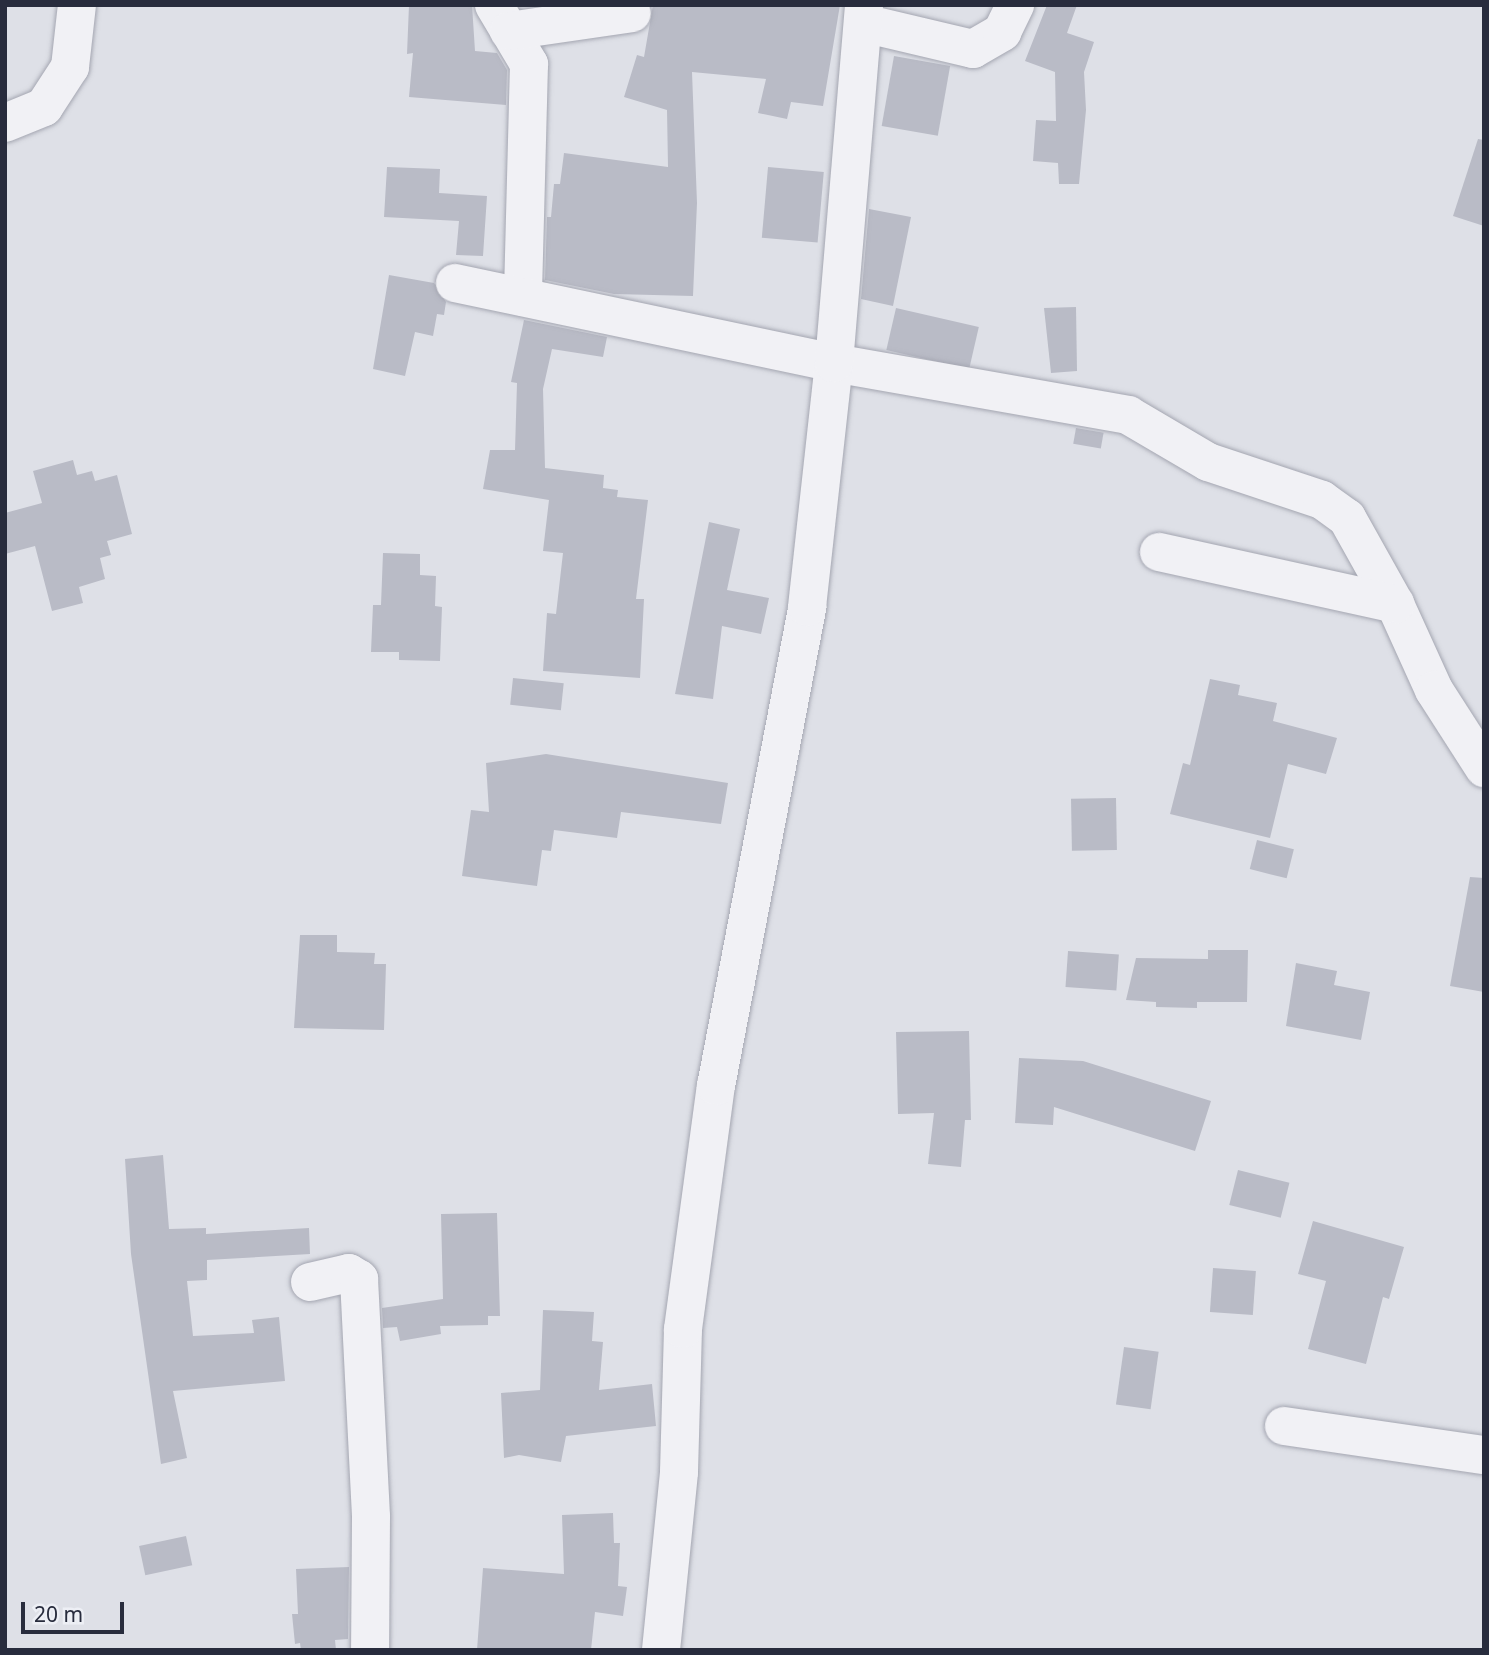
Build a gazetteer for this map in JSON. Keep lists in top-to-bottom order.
{
  "scale_bar": "20 m"
}
